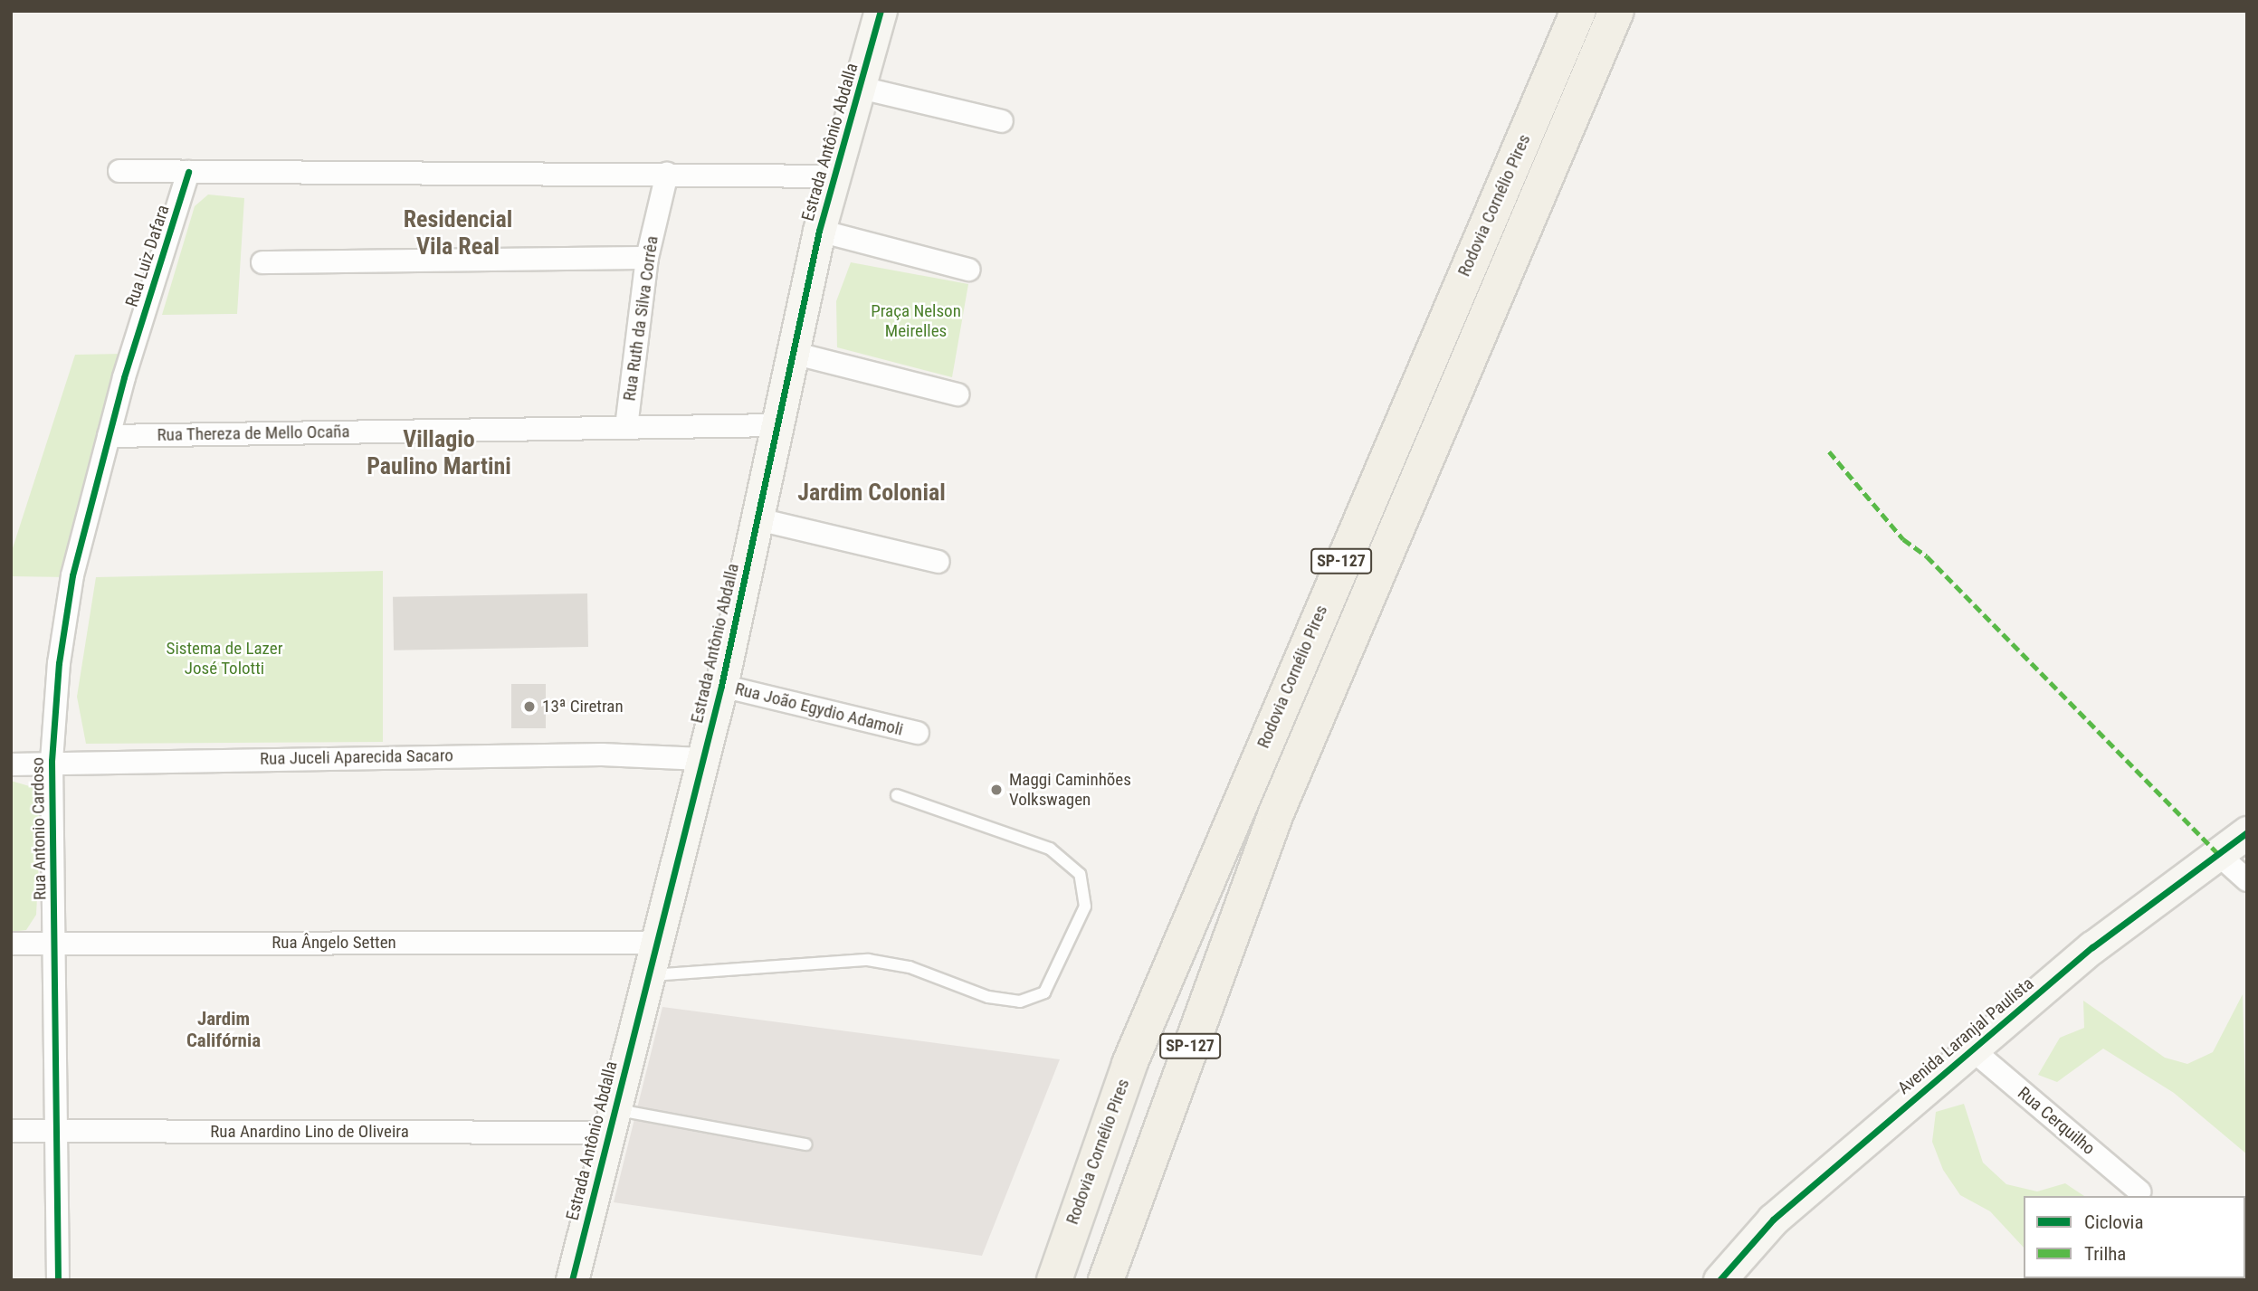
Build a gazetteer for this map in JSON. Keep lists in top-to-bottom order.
{
  "streets": {
    "main road": ["Rodovia Cornélio Pires", "SP-127"],
    "street": [
      "Estrada Antônio Abdalla",
      "Rua Luiz Dafara",
      "Rua Ruth da Silva Corrêa",
      "Rua Thereza de Mello Ocaña",
      "Rua João Egydio Adamoli",
      "Rua Juceli Aparecida Sacaro",
      "Rua Antonio Cardoso",
      "Rua Ângelo Setten",
      "Avenida Laranjal Paulista",
      "Rua Cerquilho",
      "Rua Anardino Lino de Oliveira"
    ]
  },
  "crossings": [
    ["Estrada Antônio Abdalla", "Rua Thereza de Mello Ocaña"],
    ["Estrada Antônio Abdalla", "Rua João Egydio Adamoli"],
    ["Estrada Antônio Abdalla", "Rua Juceli Aparecida Sacaro"],
    ["Estrada Antônio Abdalla", "Rua Ângelo Setten"],
    ["Estrada Antônio Abdalla", "Rua Anardino Lino de Oliveira"],
    ["Rua Luiz Dafara", "Rua Antonio Cardoso"],
    ["Rua Ruth da Silva Corrêa", "Rua Thereza de Mello Ocaña"],
    ["Rua Thereza de Mello Ocaña", "Rua Antonio Cardoso"],
    ["Rua Juceli Aparecida Sacaro", "Rua Antonio Cardoso"],
    ["Rua Antonio Cardoso", "Rua Ângelo Setten"],
    ["Rua Antonio Cardoso", "Rua Anardino Lino de Oliveira"],
    ["Avenida Laranjal Paulista", "Rua Cerquilho"]
  ],
  "districts": [
    "Residencial Vila Real",
    "Villagio Paulino Martini",
    "Jardim Colonial",
    "Jardim Califórnia"
  ],
  "parks": ["Praça Nelson Meirelles", "Sistema de Lazer José Tolotti"],
  "places": ["13ª Ciretran", "Maggi Caminhões Volkswagen"],
  "legend": ["Ciclovia", "Trilha"]
}
